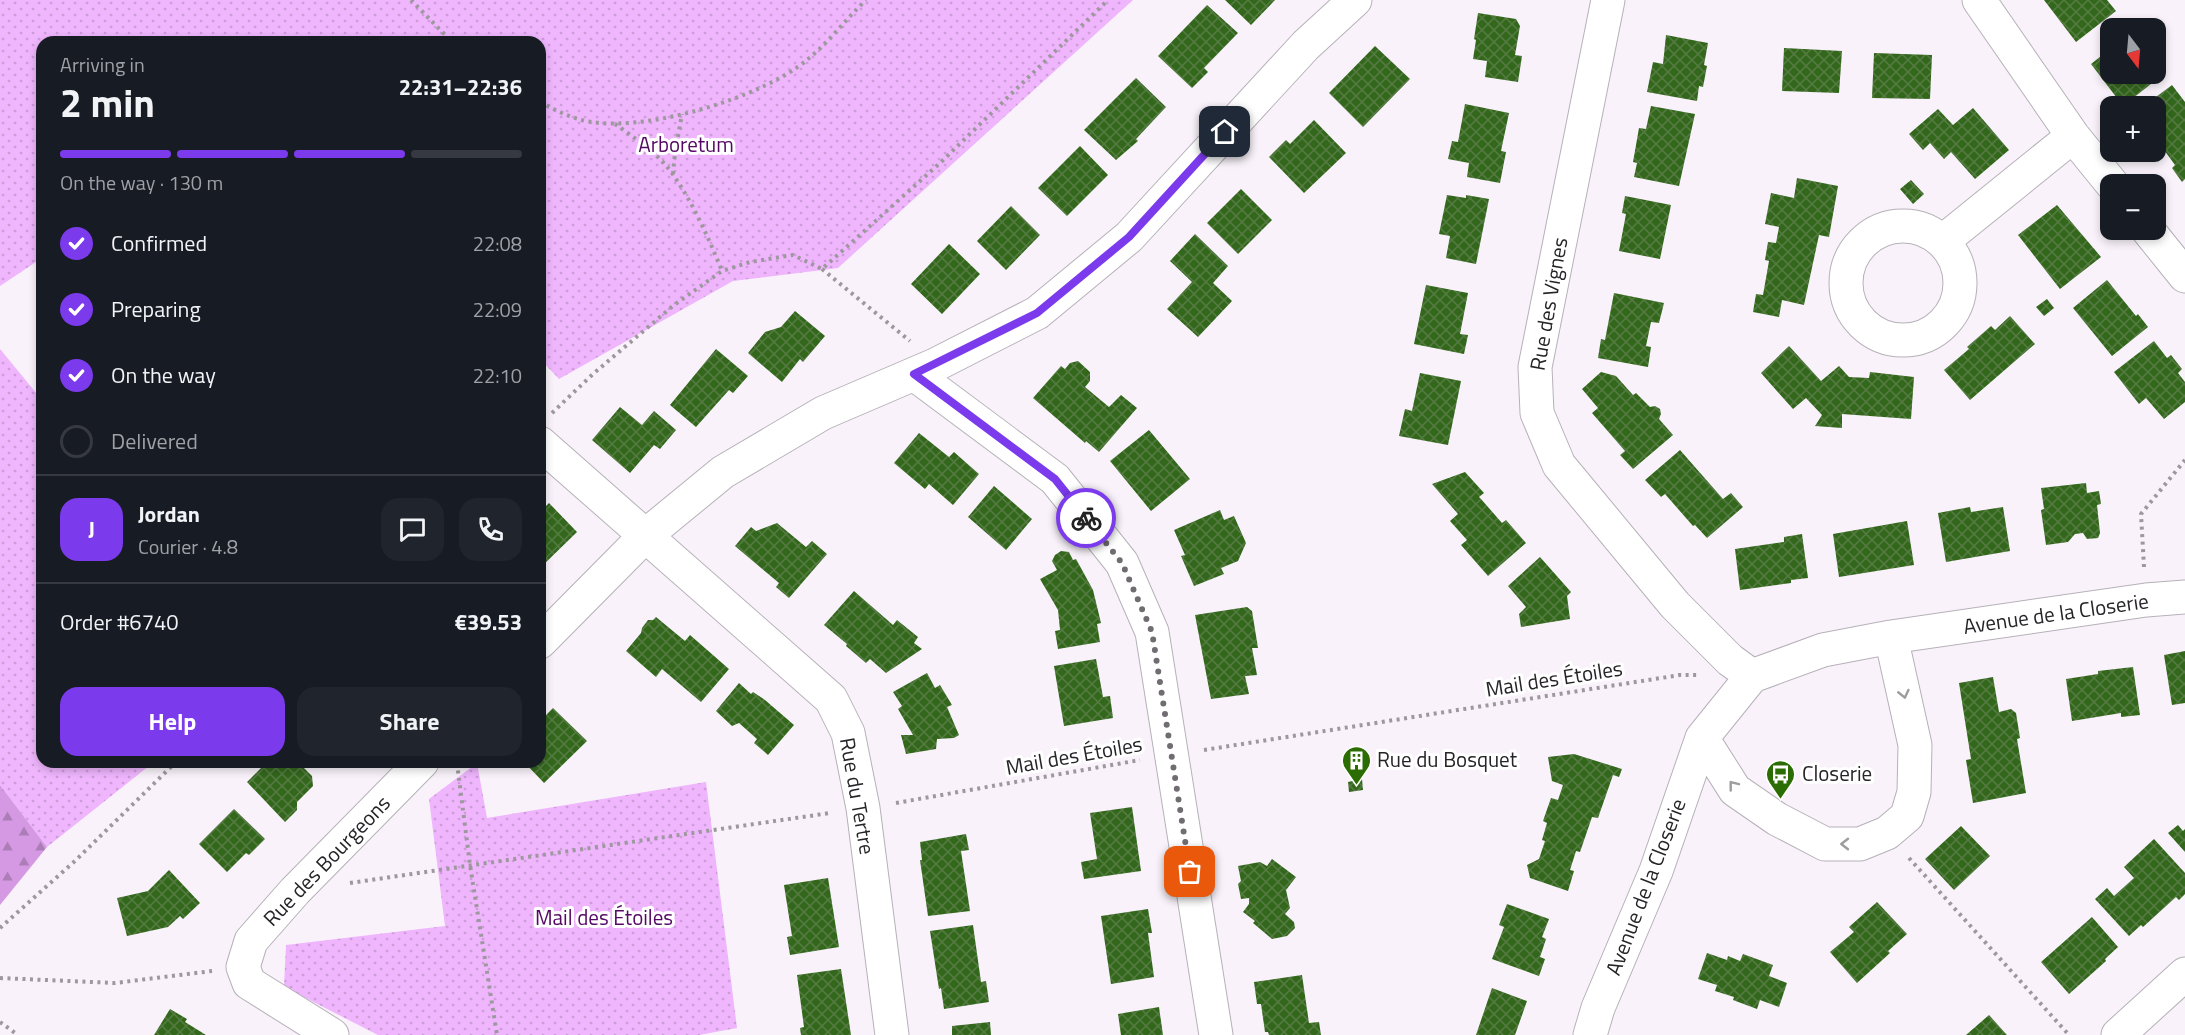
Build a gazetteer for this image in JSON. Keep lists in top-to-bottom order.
{
  "streets": {
    "street": [
      "Rue des Vignes",
      "Avenue de la Closerie",
      "Rue du Tertre",
      "Rue des Bourgeons"
    ],
    "path": ["Mail des Étoiles"]
  },
  "crossings": [
    ["Rue des Vignes", "Avenue de la Closerie"],
    ["Mail des Étoiles", "Rue du Tertre"],
    ["Mail des Étoiles", "Rue des Bourgeons"]
  ],
  "parks": ["Arboretum", "Mail des Étoiles"],
  "places": {
    "building": ["Rue du Bosquet"],
    "bus stop": ["Closerie"]
  },
  "north": "bottom",
  "page": {
    "map_buttons": ["+", "−"],
    "heading": ["2 min", "Arriving in", "22:31–22:36"],
    "panel": [
      "Jordan",
      "Courier · 4.8",
      "Order #6740",
      "€39.53"
    ],
    "bar": "On the way · 130 m",
    "list": [
      ["Confirmed", "22:08"],
      ["Preparing", "22:09"],
      ["On the way", "22:10"],
      "Delivered"
    ],
    "round": "J",
    "buttons": ["Help", "Share"]
  }
}
